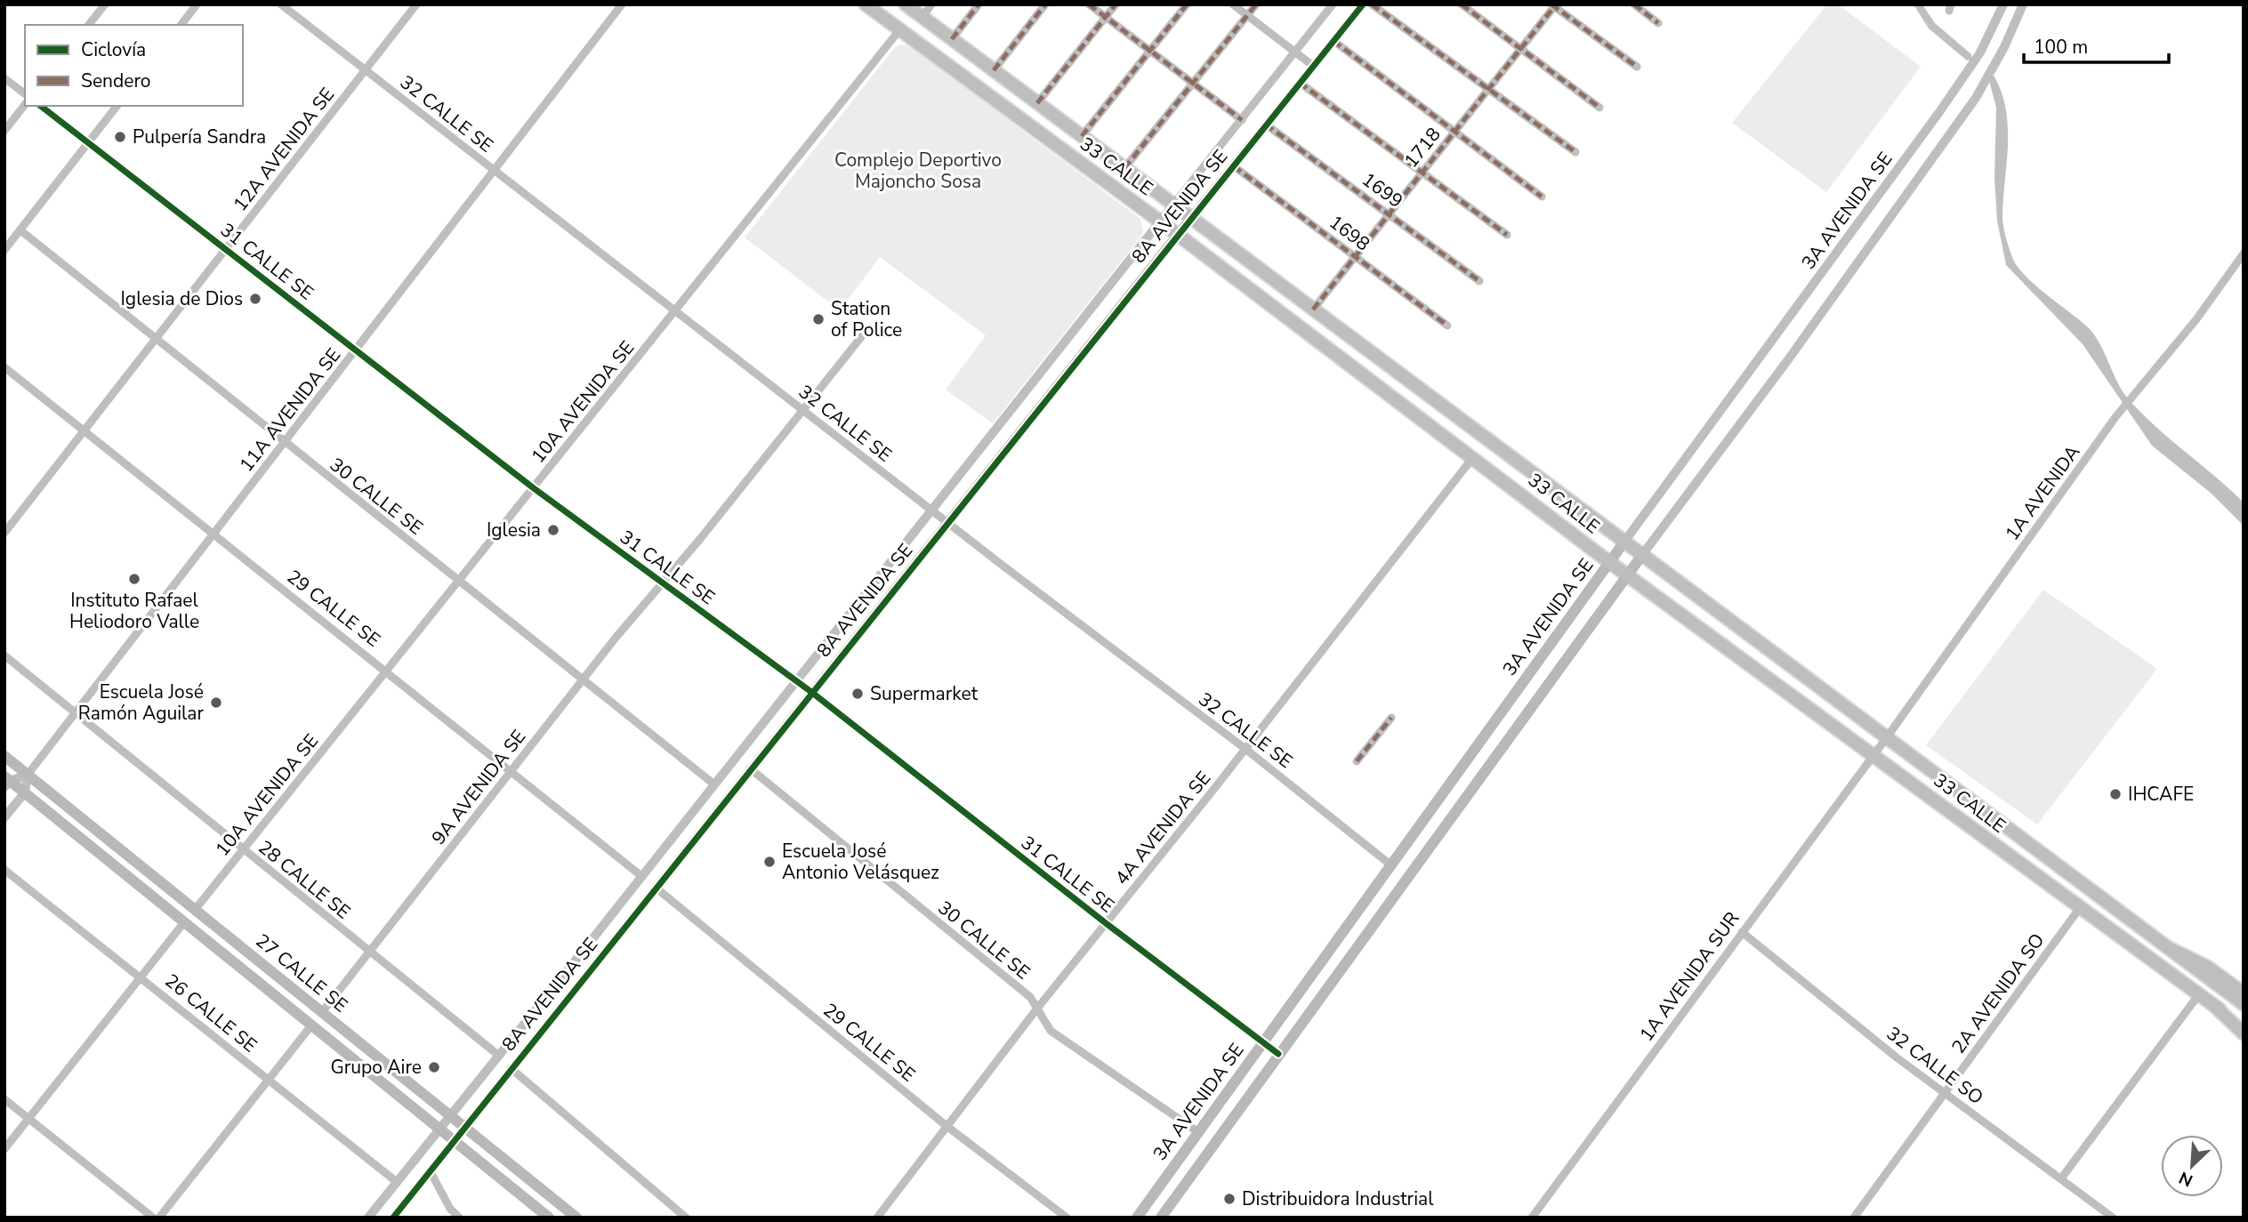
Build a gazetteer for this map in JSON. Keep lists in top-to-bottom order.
{
  "streets": {
    "main road": ["33 CALLE", "3A AVENIDA SE", "27 CALLE SE"],
    "street": [
      "32 CALLE SE",
      "1718",
      "12A AVENIDA SE",
      "1699",
      "8A AVENIDA SE",
      "1698",
      "31 CALLE SE",
      "10A AVENIDA SE",
      "11A AVENIDA SE",
      "1A AVENIDA",
      "30 CALLE SE",
      "29 CALLE SE",
      "9A AVENIDA SE",
      "4A AVENIDA SE",
      "28 CALLE SE",
      "1A AVENIDA SUR",
      "2A AVENIDA SO",
      "26 CALLE SE",
      "32 CALLE SO"
    ]
  },
  "crossings": [
    ["32 CALLE SE", "12A AVENIDA SE"],
    ["32 CALLE SE", "8A AVENIDA SE"],
    ["32 CALLE SE", "3A AVENIDA SE"],
    ["32 CALLE SE", "10A AVENIDA SE"],
    ["32 CALLE SE", "11A AVENIDA SE"],
    ["32 CALLE SE", "9A AVENIDA SE"],
    ["32 CALLE SE", "4A AVENIDA SE"],
    ["1718", "33 CALLE"],
    ["1718", "1699"],
    ["1718", "1698"],
    ["12A AVENIDA SE", "31 CALLE SE"],
    ["12A AVENIDA SE", "30 CALLE SE"],
    ["12A AVENIDA SE", "29 CALLE SE"],
    ["33 CALLE", "8A AVENIDA SE"],
    ["33 CALLE", "3A AVENIDA SE"],
    ["33 CALLE", "10A AVENIDA SE"],
    ["33 CALLE", "1A AVENIDA"],
    ["33 CALLE", "4A AVENIDA SE"],
    ["33 CALLE", "1A AVENIDA SUR"],
    ["33 CALLE", "2A AVENIDA SO"],
    ["1699", "8A AVENIDA SE"],
    ["8A AVENIDA SE", "1698"],
    ["8A AVENIDA SE", "31 CALLE SE"],
    ["8A AVENIDA SE", "30 CALLE SE"],
    ["8A AVENIDA SE", "29 CALLE SE"],
    ["8A AVENIDA SE", "28 CALLE SE"],
    ["8A AVENIDA SE", "27 CALLE SE"],
    ["8A AVENIDA SE", "26 CALLE SE"],
    ["3A AVENIDA SE", "31 CALLE SE"],
    ["3A AVENIDA SE", "30 CALLE SE"],
    ["31 CALLE SE", "10A AVENIDA SE"],
    ["31 CALLE SE", "11A AVENIDA SE"],
    ["31 CALLE SE", "9A AVENIDA SE"],
    ["31 CALLE SE", "4A AVENIDA SE"],
    ["10A AVENIDA SE", "30 CALLE SE"],
    ["10A AVENIDA SE", "29 CALLE SE"],
    ["10A AVENIDA SE", "28 CALLE SE"],
    ["10A AVENIDA SE", "27 CALLE SE"],
    ["11A AVENIDA SE", "30 CALLE SE"],
    ["11A AVENIDA SE", "29 CALLE SE"],
    ["11A AVENIDA SE", "28 CALLE SE"],
    ["11A AVENIDA SE", "27 CALLE SE"],
    ["1A AVENIDA", "1A AVENIDA SUR"],
    ["30 CALLE SE", "9A AVENIDA SE"],
    ["30 CALLE SE", "4A AVENIDA SE"],
    ["29 CALLE SE", "9A AVENIDA SE"],
    ["29 CALLE SE", "4A AVENIDA SE"],
    ["9A AVENIDA SE", "28 CALLE SE"],
    ["9A AVENIDA SE", "27 CALLE SE"],
    ["1A AVENIDA SUR", "32 CALLE SO"],
    ["2A AVENIDA SO", "32 CALLE SO"]
  ],
  "parks": ["Complejo Deportivo Majoncho Sosa"],
  "places": [
    "Pulpería Sandra",
    "Iglesia de Dios",
    "Station of Police",
    "Iglesia",
    "Instituto Rafael Heliodoro Valle",
    "Supermarket",
    "Escuela José Ramón Aguilar",
    "IHCAFE",
    "Escuela José Antonio Velásquez",
    "Grupo Aire",
    "Distribuidora Industrial"
  ],
  "legend": ["Ciclovía", "Sendero"],
  "scale_bar": "100 m",
  "north": "bottom left"
}
